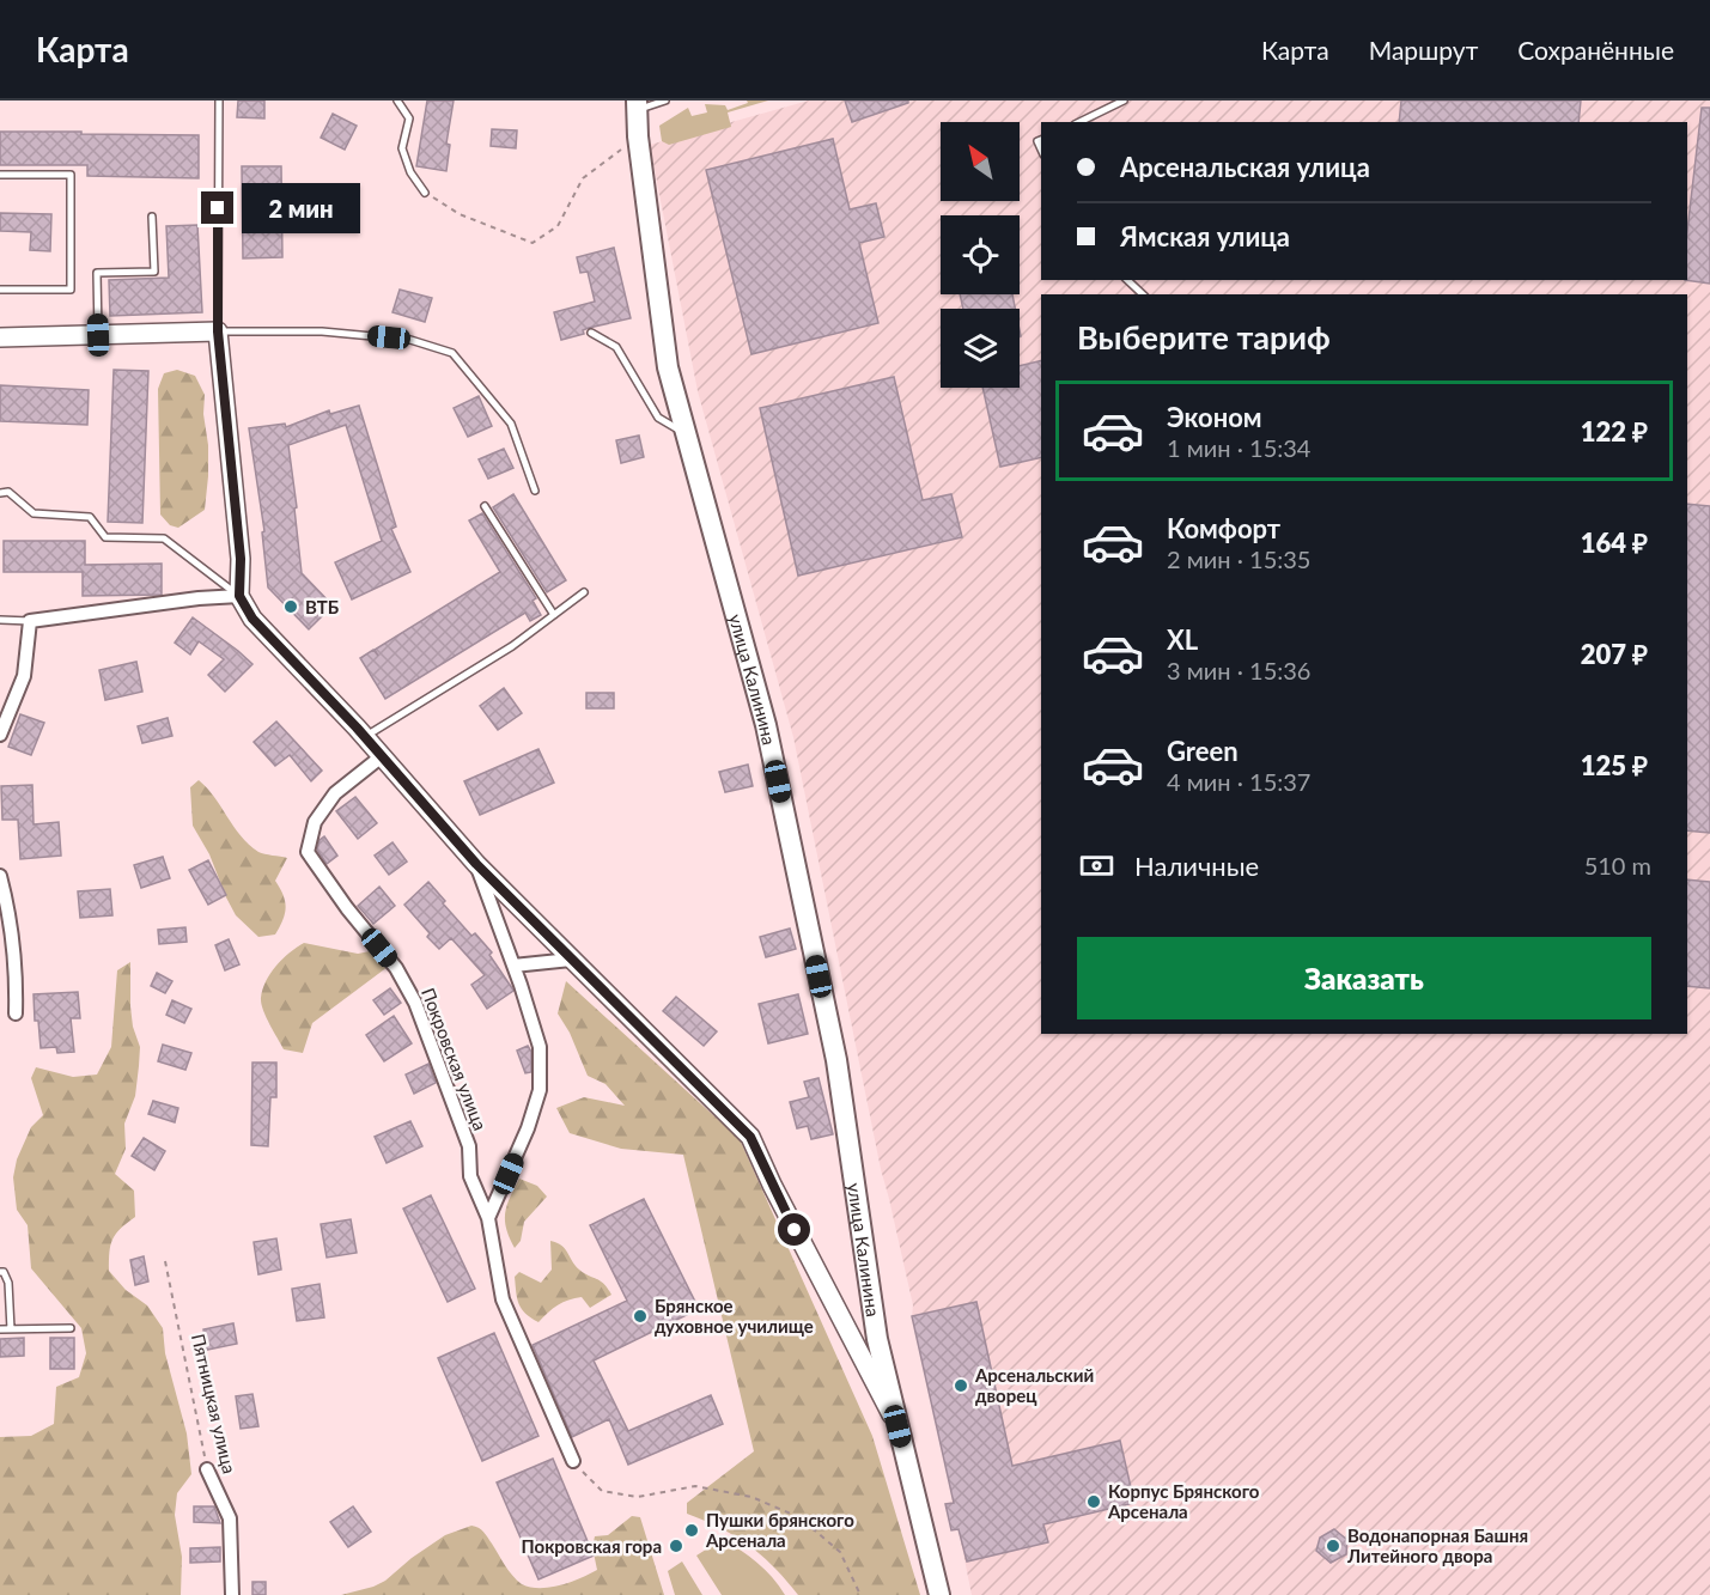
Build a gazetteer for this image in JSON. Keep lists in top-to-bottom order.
{
  "streets": {
    "main road": ["улица Калинина"],
    "street": ["Покровская улица", "Пятницкая улица"]
  },
  "places": [
    "ВТБ",
    "Брянское духовное училище",
    "Арсенальский дворец",
    "Корпус Брянского Арсенала",
    "Пушки брянского Арсенала",
    "Покровская гора",
    "Водонапорная Башня Литейного двора"
  ],
  "north": "top left",
  "page": {
    "header": "Карта",
    "nav": ["Карта", "Маршрут", "Сохранённые"],
    "banner": ["Арсенальская улица", "Ямская улица"],
    "bubble": "2 мин",
    "heading": "Выберите тариф",
    "list": [
      {
        "name": "Эконом",
        "note": "1 мин · 15:34",
        "value": "122 ₽"
      },
      {
        "name": "Комфорт",
        "note": "2 мин · 15:35",
        "value": "164 ₽"
      },
      {
        "name": "XL",
        "note": "3 мин · 15:36",
        "value": "207 ₽"
      },
      {
        "name": "Green",
        "note": "4 мин · 15:37",
        "value": "125 ₽"
      }
    ],
    "pay": ["Наличные", "510 m"],
    "buttons": "Заказать"
  }
}
